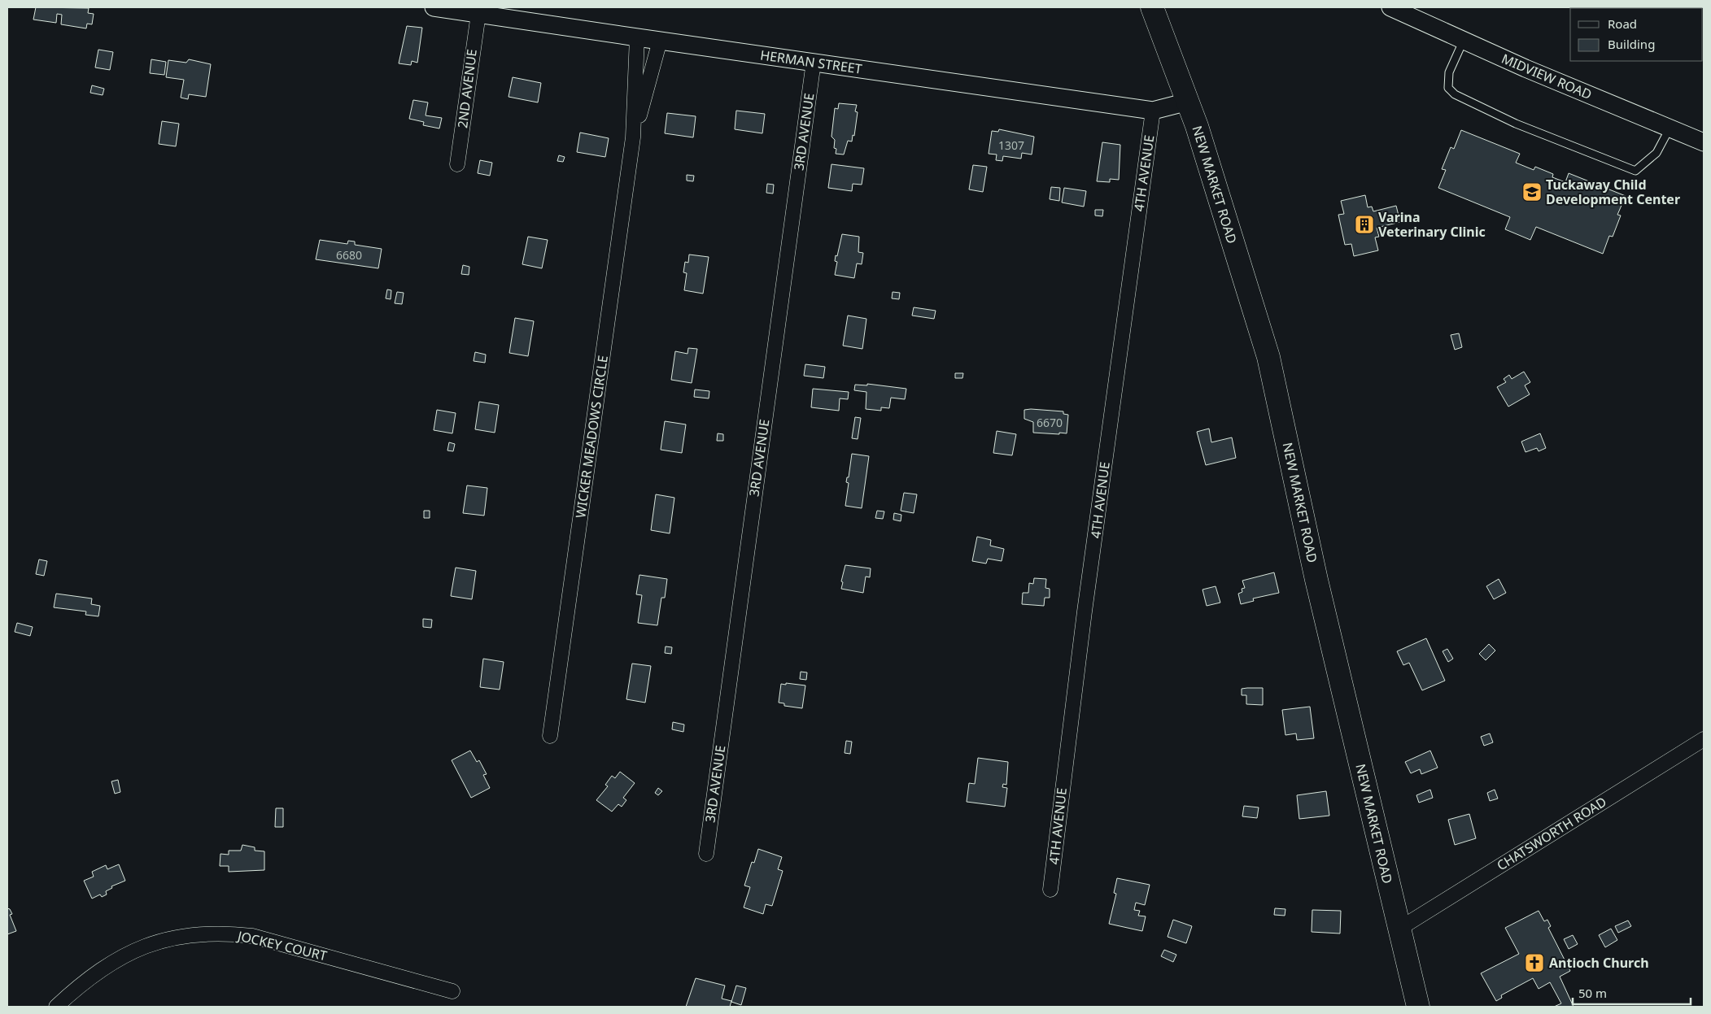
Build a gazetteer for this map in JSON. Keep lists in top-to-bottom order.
{
  "streets": {
    "main road": ["NEW MARKET ROAD"],
    "street": [
      "HERMAN STREET",
      "MIDVIEW ROAD",
      "2ND AVENUE",
      "3RD AVENUE",
      "4TH AVENUE",
      "WICKER MEADOWS CIRCLE",
      "CHATSWORTH ROAD",
      "JOCKEY COURT"
    ]
  },
  "crossings": [
    ["HERMAN STREET", "2ND AVENUE"],
    ["HERMAN STREET", "3RD AVENUE"],
    ["HERMAN STREET", "4TH AVENUE"],
    ["HERMAN STREET", "NEW MARKET ROAD"],
    ["HERMAN STREET", "WICKER MEADOWS CIRCLE"],
    ["NEW MARKET ROAD", "CHATSWORTH ROAD"]
  ],
  "places": {
    "school or university": ["Tuckaway Child Development Center"],
    "building": ["Varina Veterinary Clinic"],
    "church": ["Antioch Church"]
  },
  "house_numbers": ["1307", "6680", "6670"],
  "legend": ["Road", "Building"],
  "scale_bar": "50 m"
}
